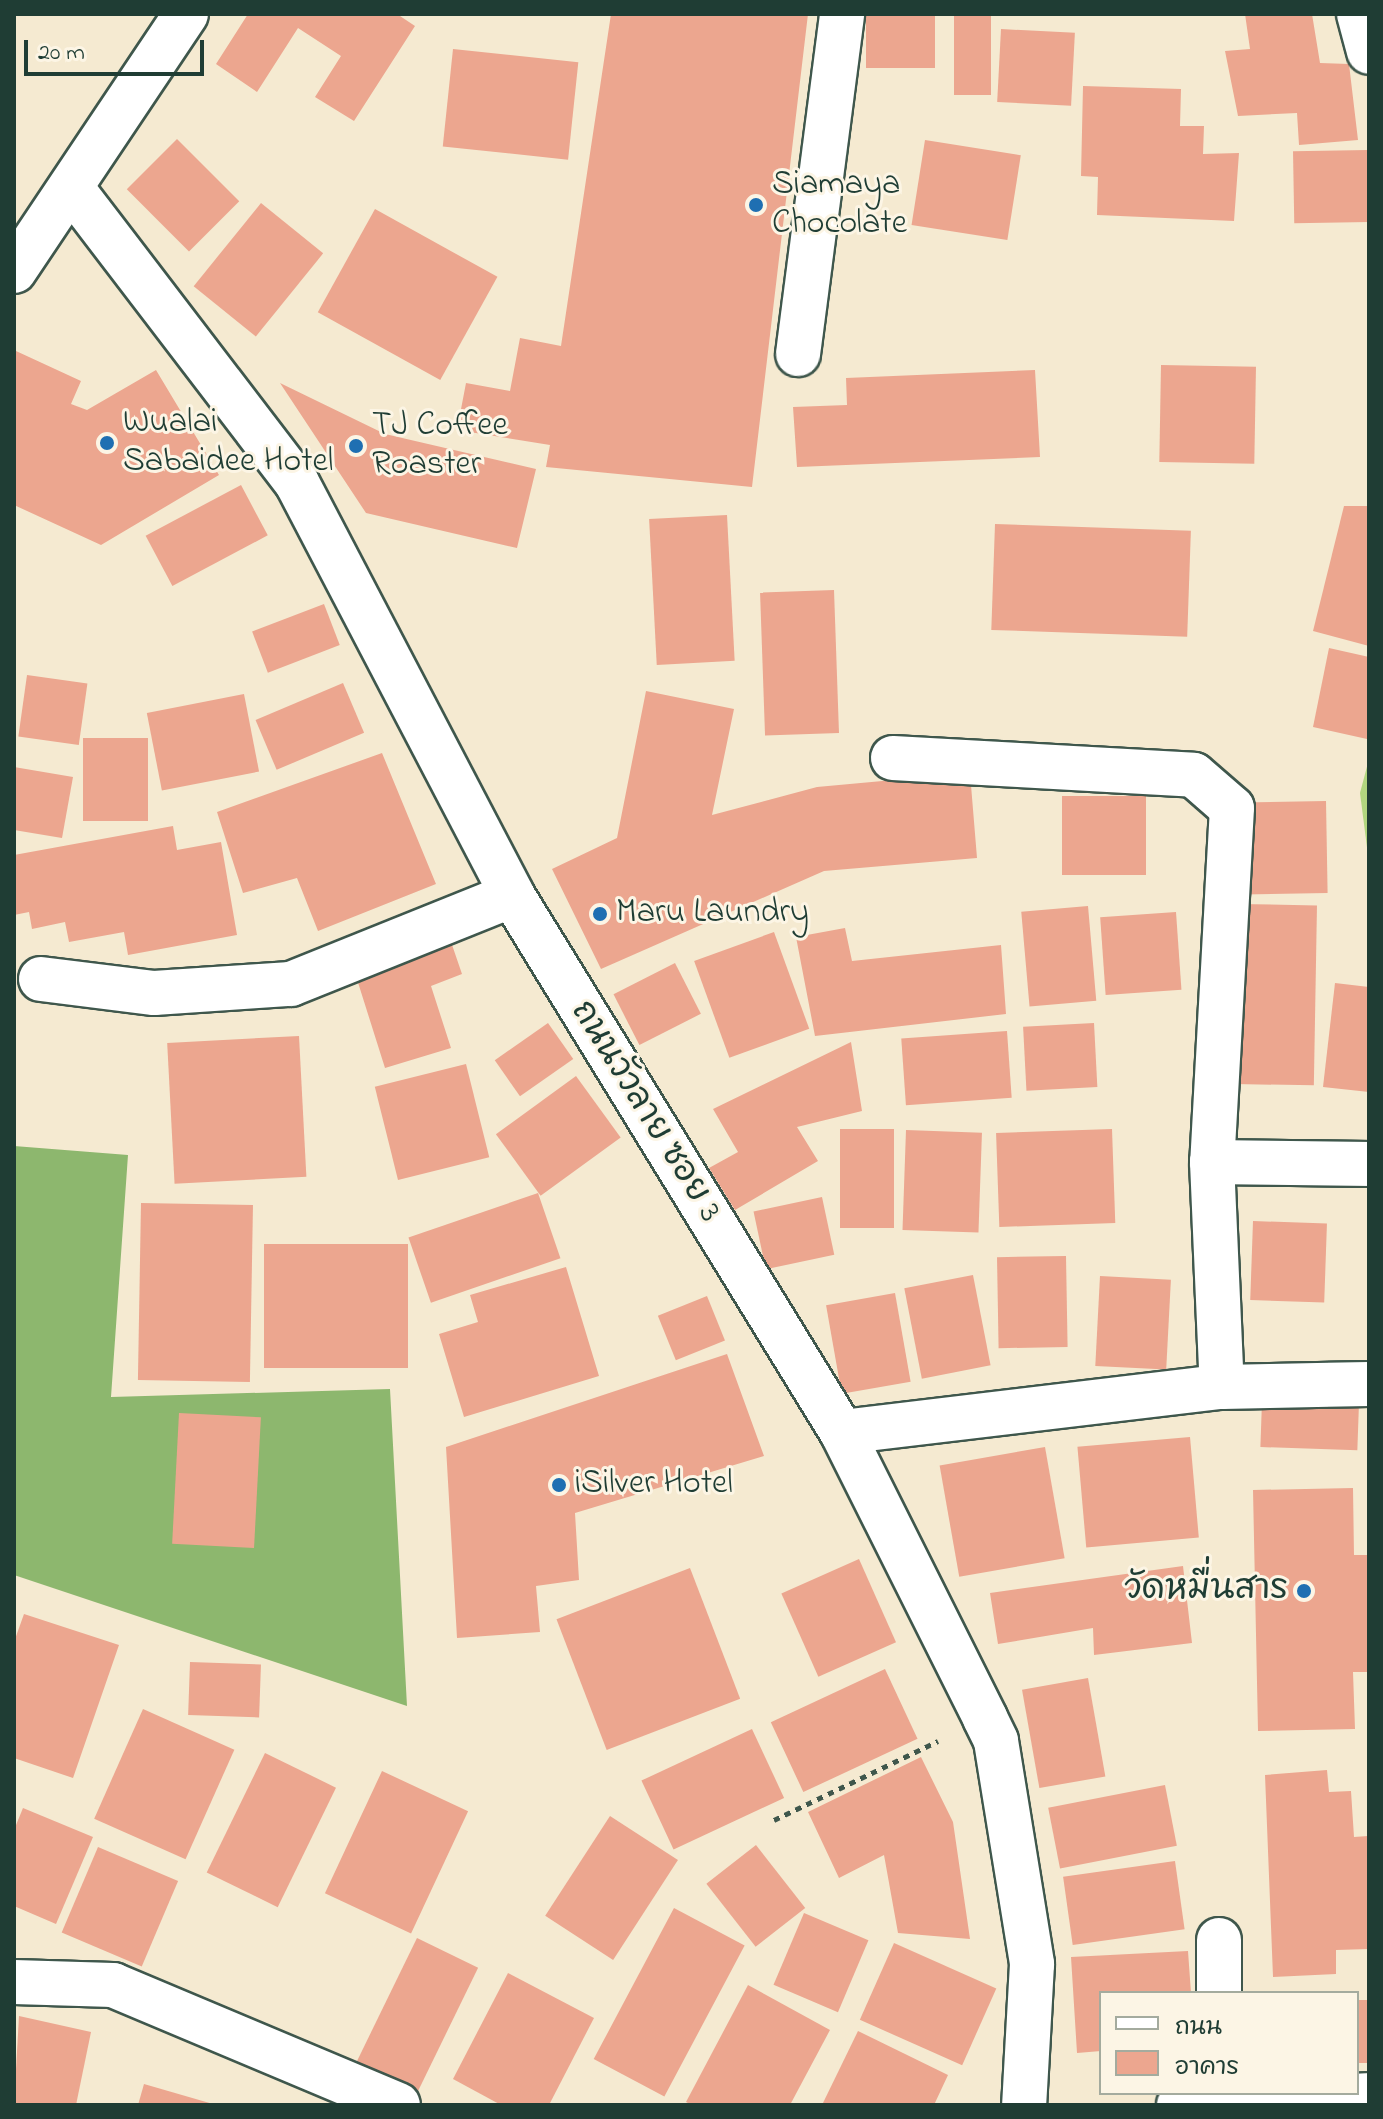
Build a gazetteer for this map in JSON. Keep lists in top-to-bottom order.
{
  "streets": {
    "street": ["ถนนวัวลาย ซอย 3"]
  },
  "places": [
    "Siamaya Chocolate",
    "Wualai Sabaidee Hotel",
    "TJ Coffee Roaster",
    "Maru Laundry",
    "iSilver Hotel",
    "วัดหมื่นสาร"
  ],
  "legend": ["ถนน", "อาคาร"],
  "scale_bar": "20 m"
}
